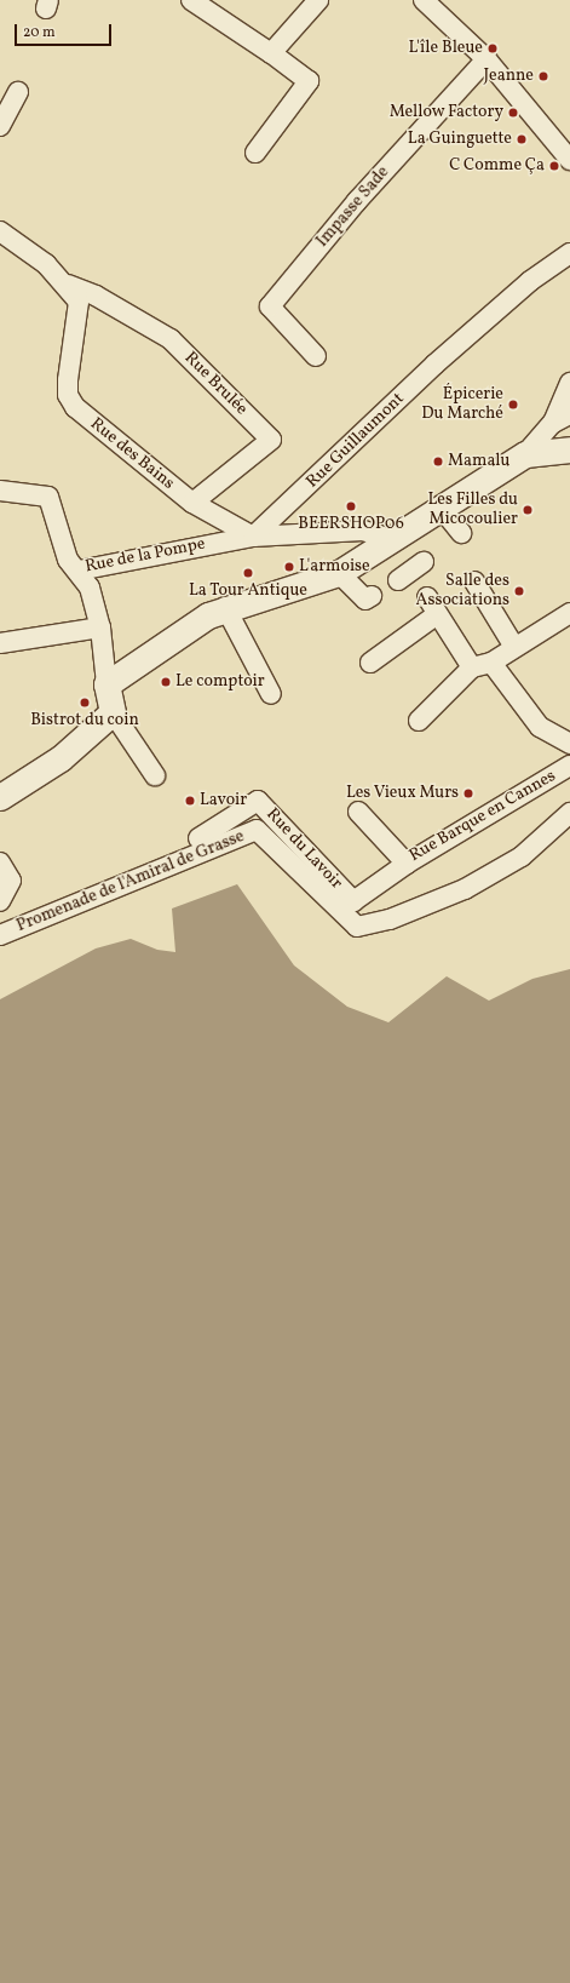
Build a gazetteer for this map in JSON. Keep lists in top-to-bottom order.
{
  "streets": {
    "street": [
      "Impasse Sade",
      "Rue Brulée",
      "Rue Guillaumont",
      "Rue des Bains",
      "Rue de la Pompe",
      "Rue Barque en Cannes",
      "Rue du Lavoir",
      "Promenade de l'Amiral de Grasse"
    ]
  },
  "crossings": [
    ["Rue Brulée", "Rue des Bains"],
    ["Rue Guillaumont", "Rue des Bains"],
    ["Rue Guillaumont", "Rue de la Pompe"],
    ["Rue des Bains", "Rue de la Pompe"],
    ["Rue Barque en Cannes", "Rue du Lavoir"]
  ],
  "places": [
    "L'île Bleue",
    "Jeanne",
    "Mellow Factory",
    "La Guinguette",
    "C Comme Ça",
    "Épicerie Du Marché",
    "Mamalu",
    "BEERSHOP06",
    "Les Filles du Micocoulier",
    "L'armoise",
    "La Tour Antique",
    "Salle des Associations",
    "Le comptoir",
    "Bistrot du coin",
    "Les Vieux Murs",
    "Lavoir"
  ],
  "scale_bar": "20 m"
}
